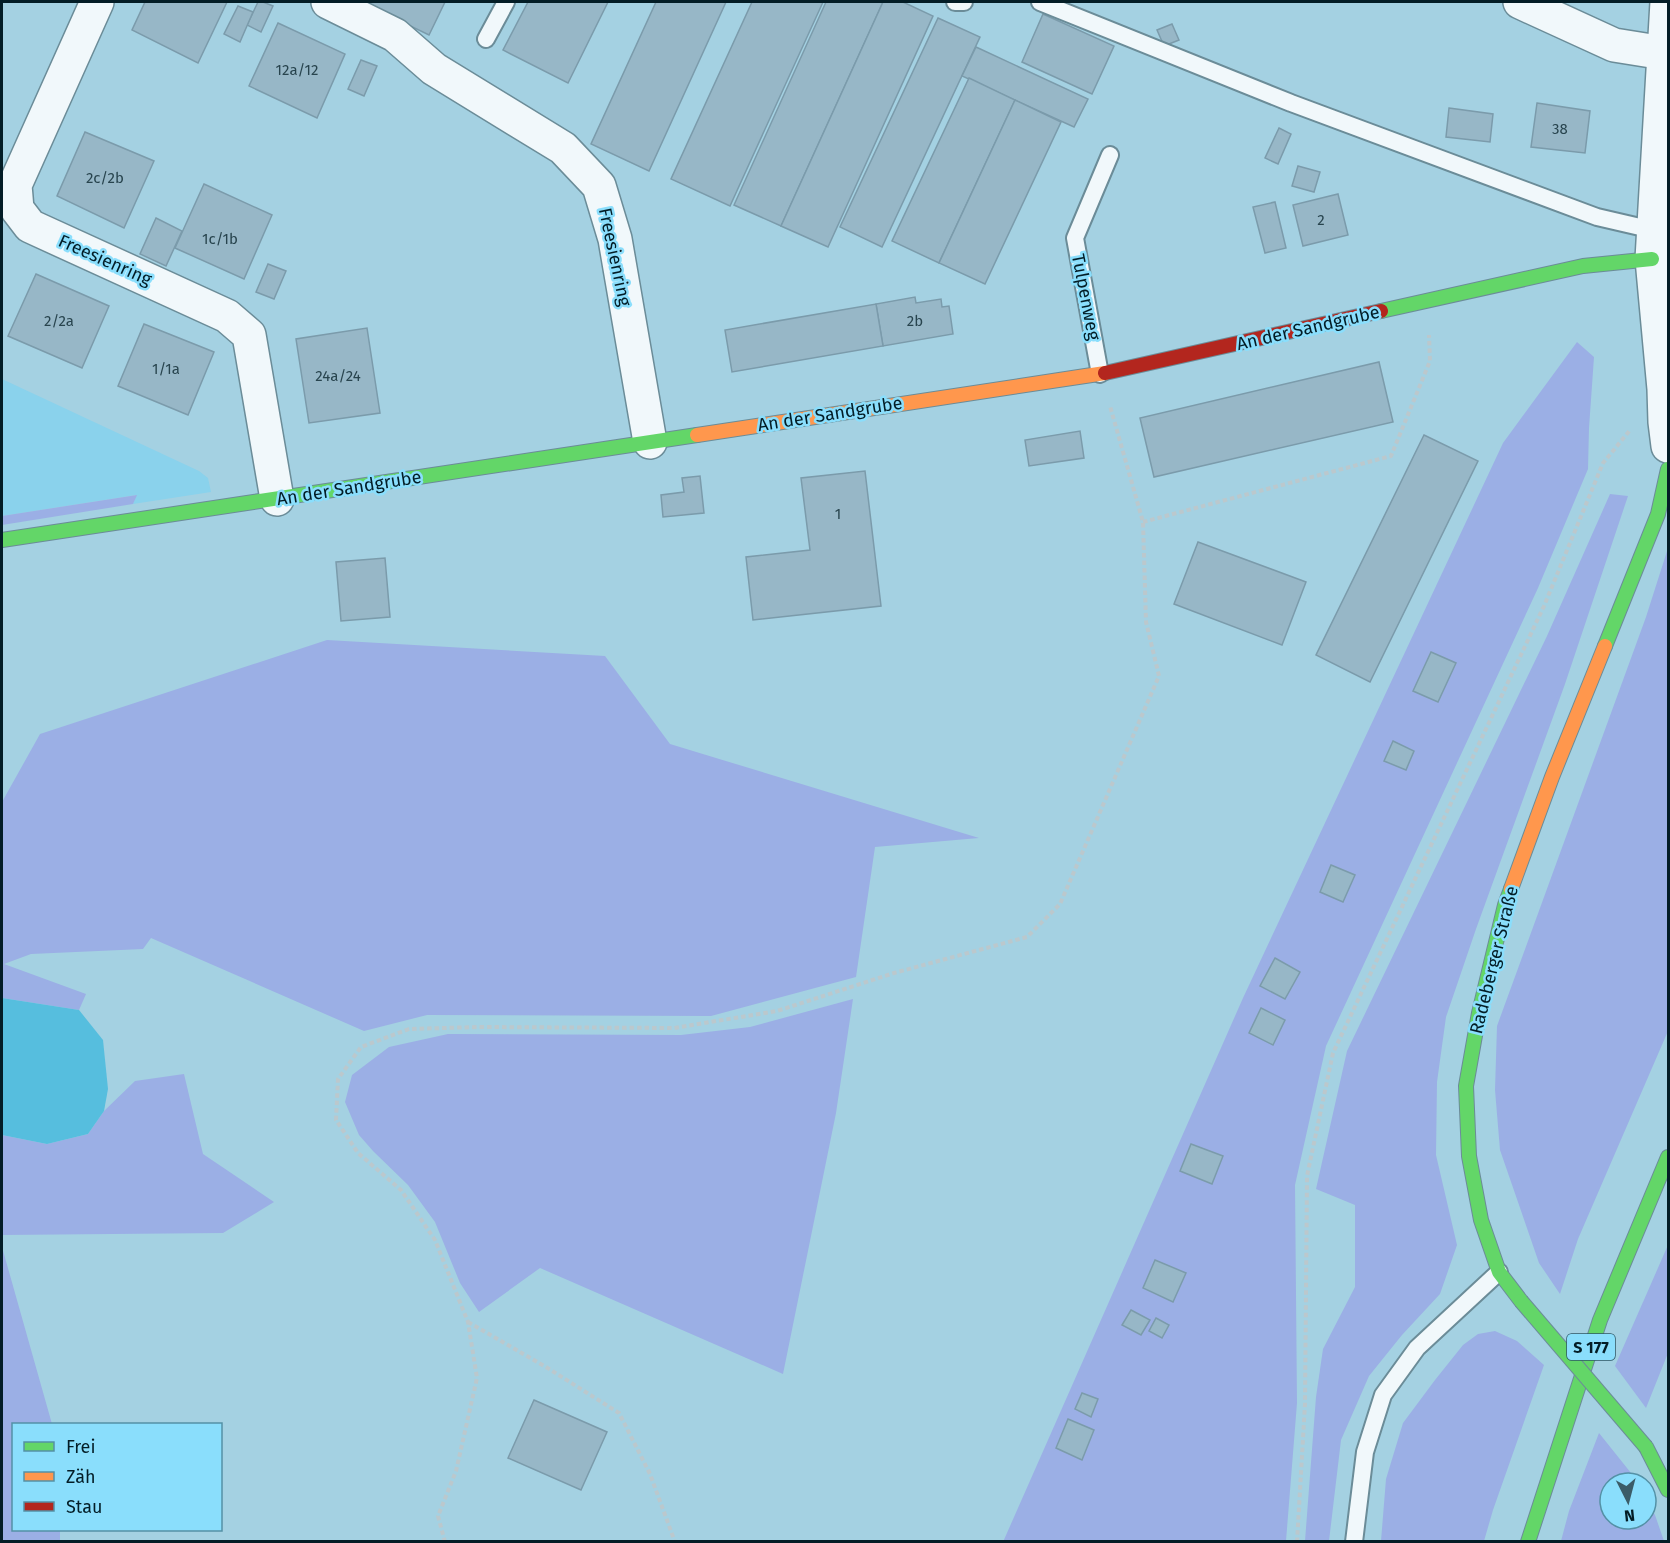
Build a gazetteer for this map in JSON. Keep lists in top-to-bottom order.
{
  "streets": {
    "main road": ["An der Sandgrube", "Radeberger Straße", "S 177"],
    "street": ["Freesienring"],
    "lane": ["Tulpenweg"]
  },
  "crossings": [
    ["Freesienring", "An der Sandgrube"],
    ["Tulpenweg", "An der Sandgrube"]
  ],
  "house_numbers": [
    "12a/12",
    "38",
    "2c/2b",
    "2",
    "1c/1b",
    "2/2a",
    "2b",
    "1/1a",
    "24a/24",
    "1"
  ],
  "legend": ["Frei", "Zäh", "Stau"],
  "north": "bottom"
}
